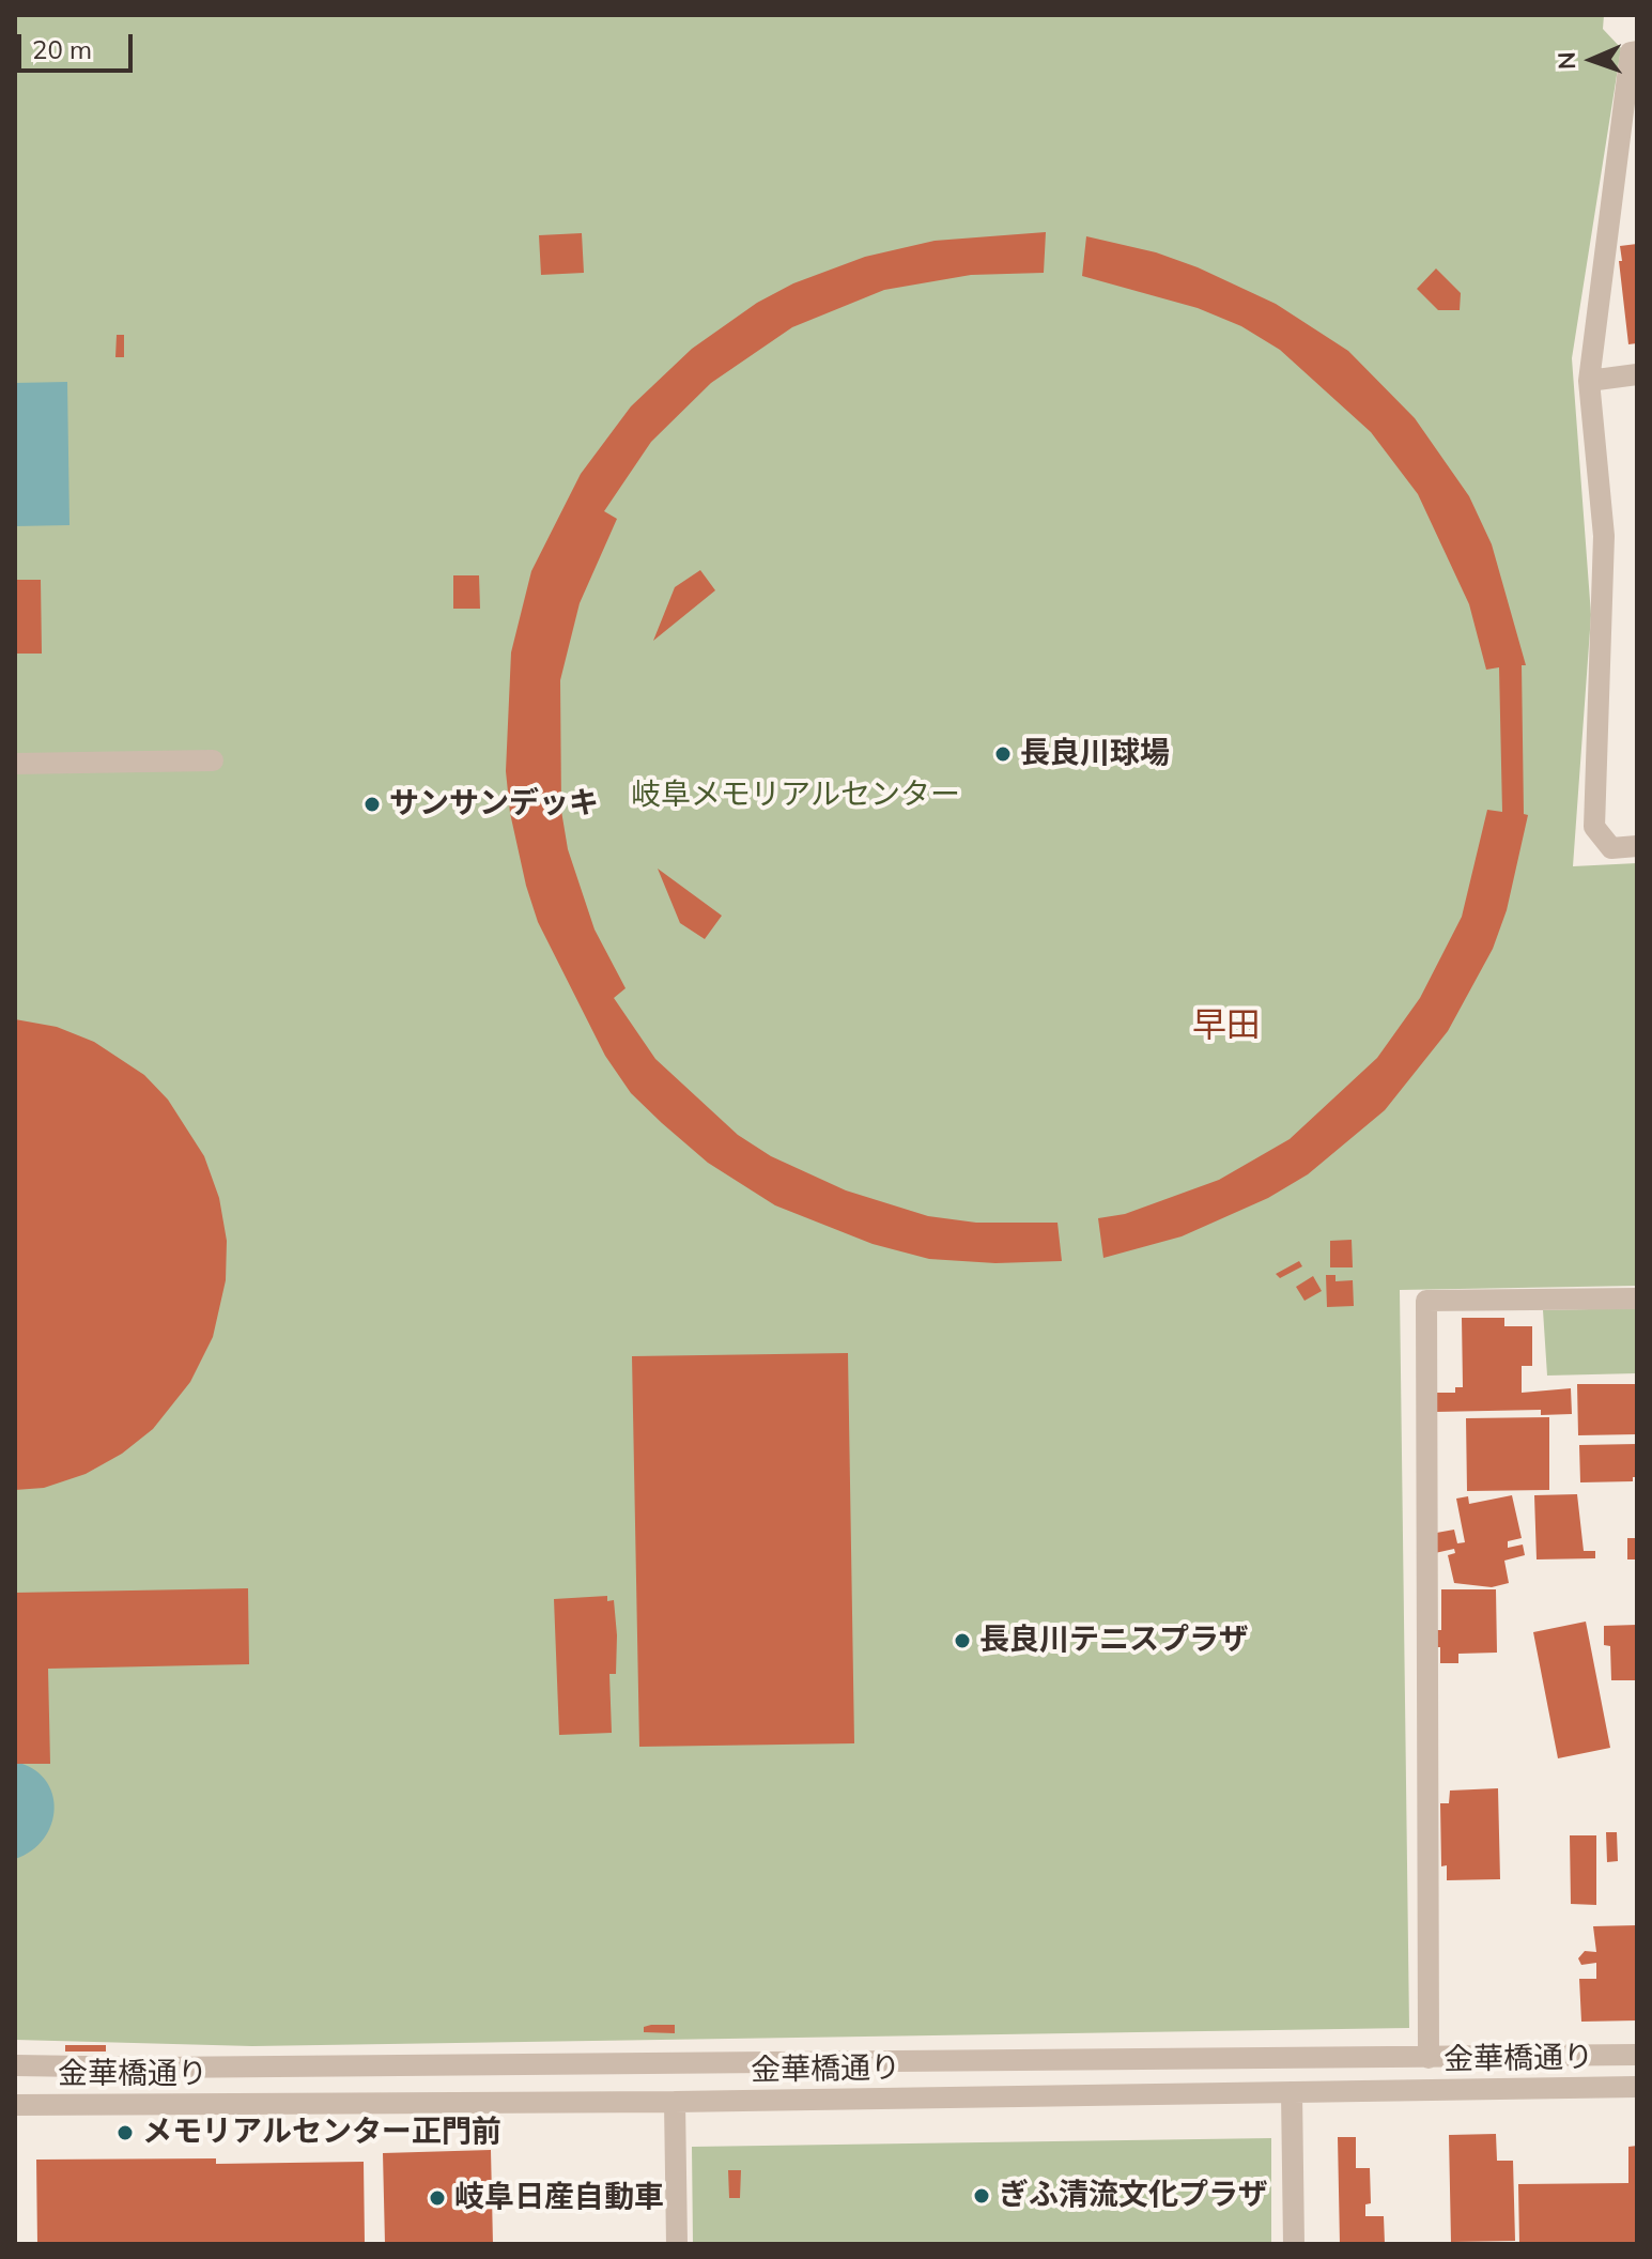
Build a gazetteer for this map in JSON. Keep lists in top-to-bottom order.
{
  "streets": {
    "street": ["金華橋通り"]
  },
  "districts": ["早田"],
  "parks": ["岐阜メモリアルセンター"],
  "places": [
    "長良川球場",
    "サンサンデッキ",
    "長良川テニスプラザ",
    "メモリアルセンター正門前",
    "ぎふ清流文化プラザ",
    "岐阜日産自動車"
  ],
  "scale_bar": "20 m",
  "north": "left"
}
